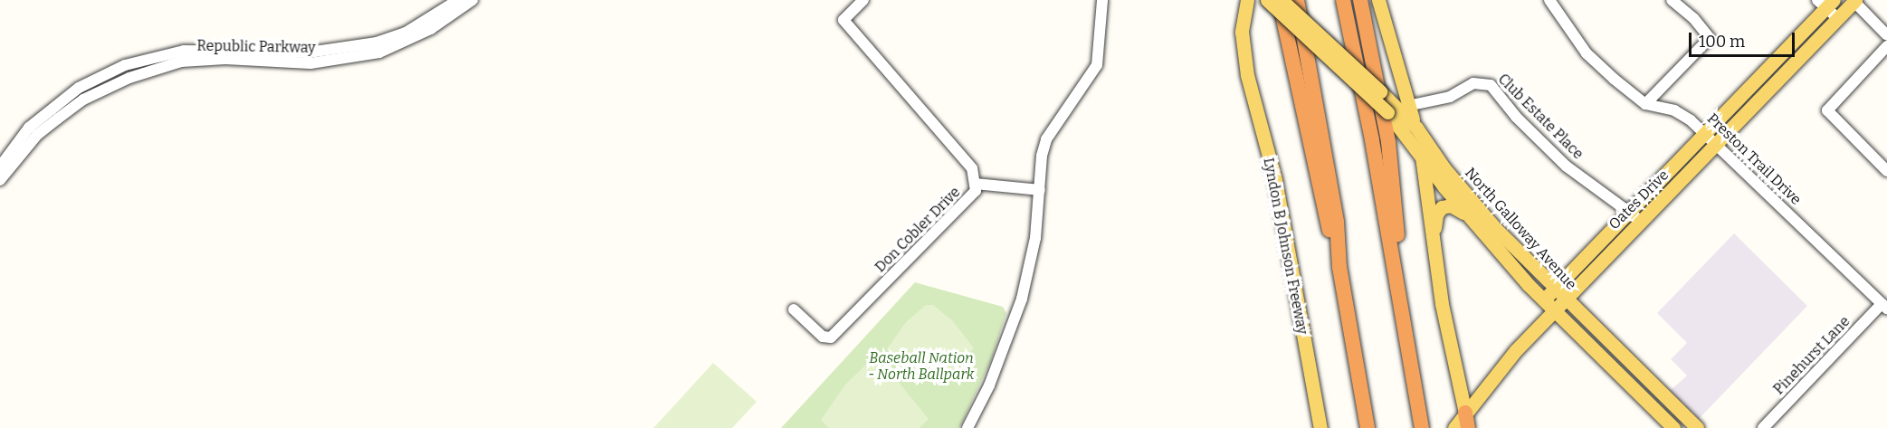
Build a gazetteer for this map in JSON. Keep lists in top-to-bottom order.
{
  "streets": {
    "main road": ["Oates Drive", "North Galloway Avenue", "Lyndon B Johnson Freeway"],
    "street": [
      "Republic Parkway",
      "Club Estate Place",
      "Preston Trail Drive",
      "Don Cobler Drive",
      "Pinehurst Lane"
    ]
  },
  "crossings": [
    ["Club Estate Place", "Oates Drive"],
    ["Preston Trail Drive", "Oates Drive"],
    ["Preston Trail Drive", "Pinehurst Lane"],
    ["Oates Drive", "North Galloway Avenue"]
  ],
  "parks": ["Baseball Nation - North Ballpark"],
  "scale_bar": "100 m"
}
